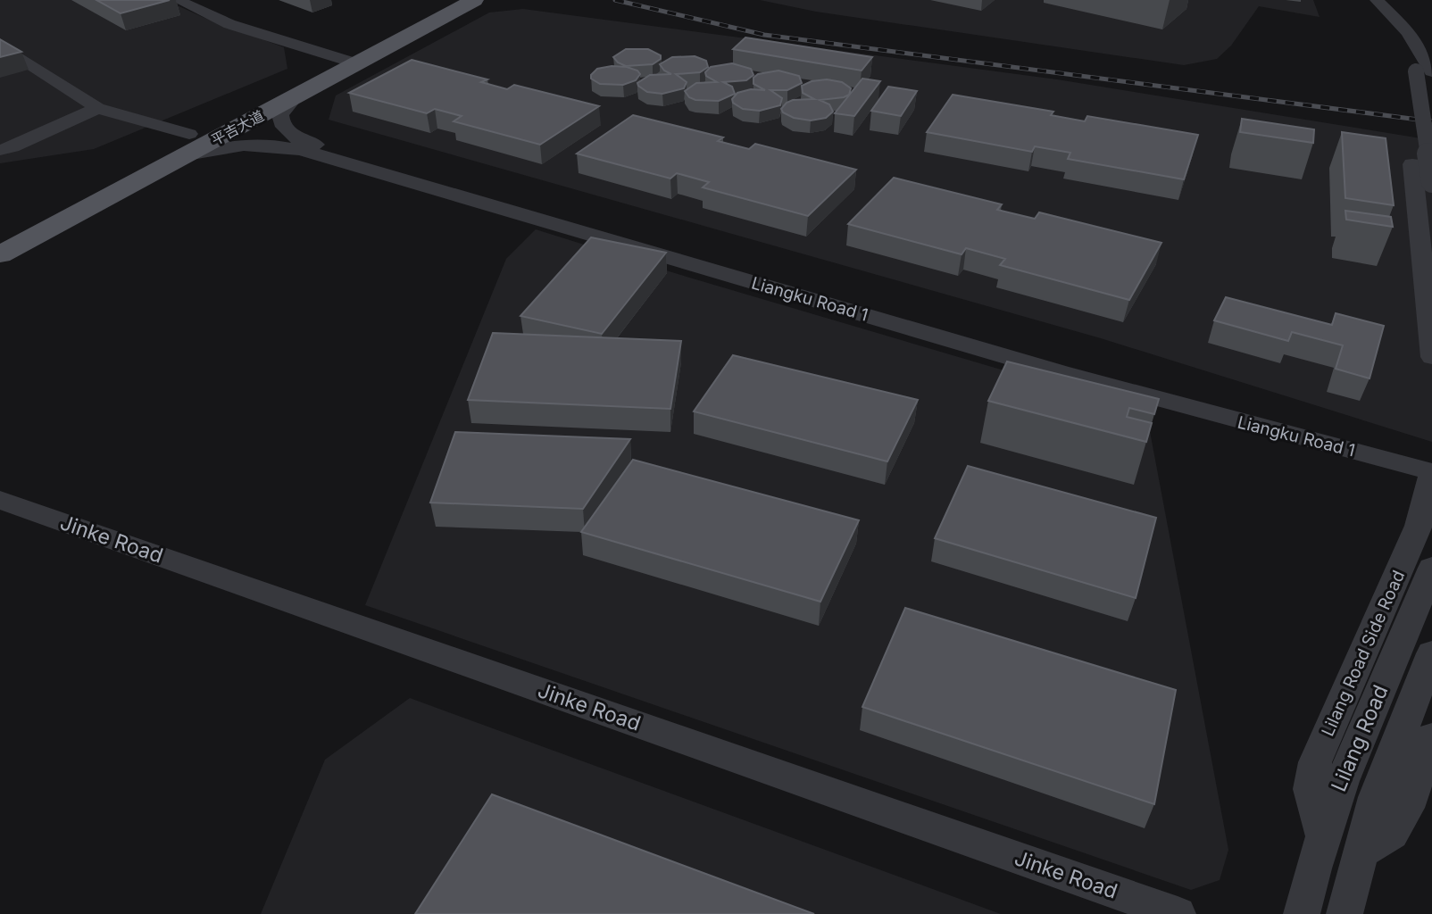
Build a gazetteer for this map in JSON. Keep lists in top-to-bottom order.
{
  "streets": {
    "main road": ["平吉大道"],
    "street": [
      "Liangku Road 1",
      "Jinke Road",
      "Lilang Road Side Road",
      "Lilang Road"
    ]
  },
  "crossings": [
    ["平吉大道", "Liangku Road 1"],
    ["Liangku Road 1", "Lilang Road Side Road"],
    ["Lilang Road Side Road", "Lilang Road"]
  ]
}
